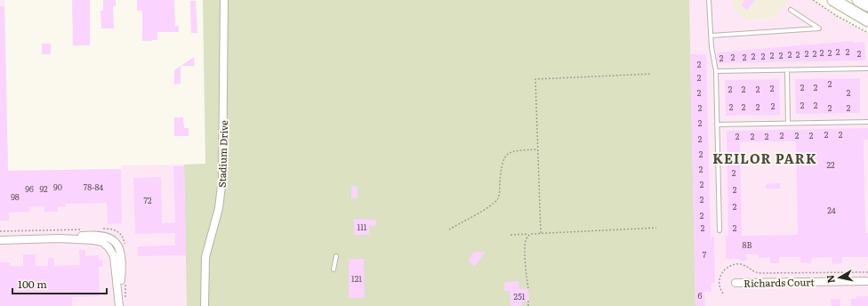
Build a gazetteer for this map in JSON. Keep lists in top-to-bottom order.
{
  "streets": {
    "street": ["Stadium Drive", "Richards Court"]
  },
  "districts": ["KEILOR PARK"],
  "house_numbers": [
    "2",
    "2",
    "2",
    "2",
    "2",
    "2",
    "2",
    "2",
    "2",
    "2",
    "2",
    "2",
    "2",
    "2",
    "2",
    "2",
    "2",
    "2",
    "2",
    "2",
    "2",
    "2",
    "2",
    "2",
    "2",
    "2",
    "2",
    "2",
    "2",
    "2",
    "2",
    "2",
    "2",
    "2",
    "2",
    "2",
    "2",
    "2",
    "2",
    "2",
    "2",
    "2",
    "2",
    "2",
    "2",
    "2",
    "2",
    "22",
    "2",
    "2",
    "2",
    "90",
    "78-84",
    "96",
    "92",
    "2",
    "98",
    "2",
    "72",
    "2",
    "24",
    "2",
    "111",
    "2",
    "2",
    "8B",
    "7",
    "121",
    "6",
    "251"
  ],
  "scale_bar": "100 m",
  "north": "left"
}
